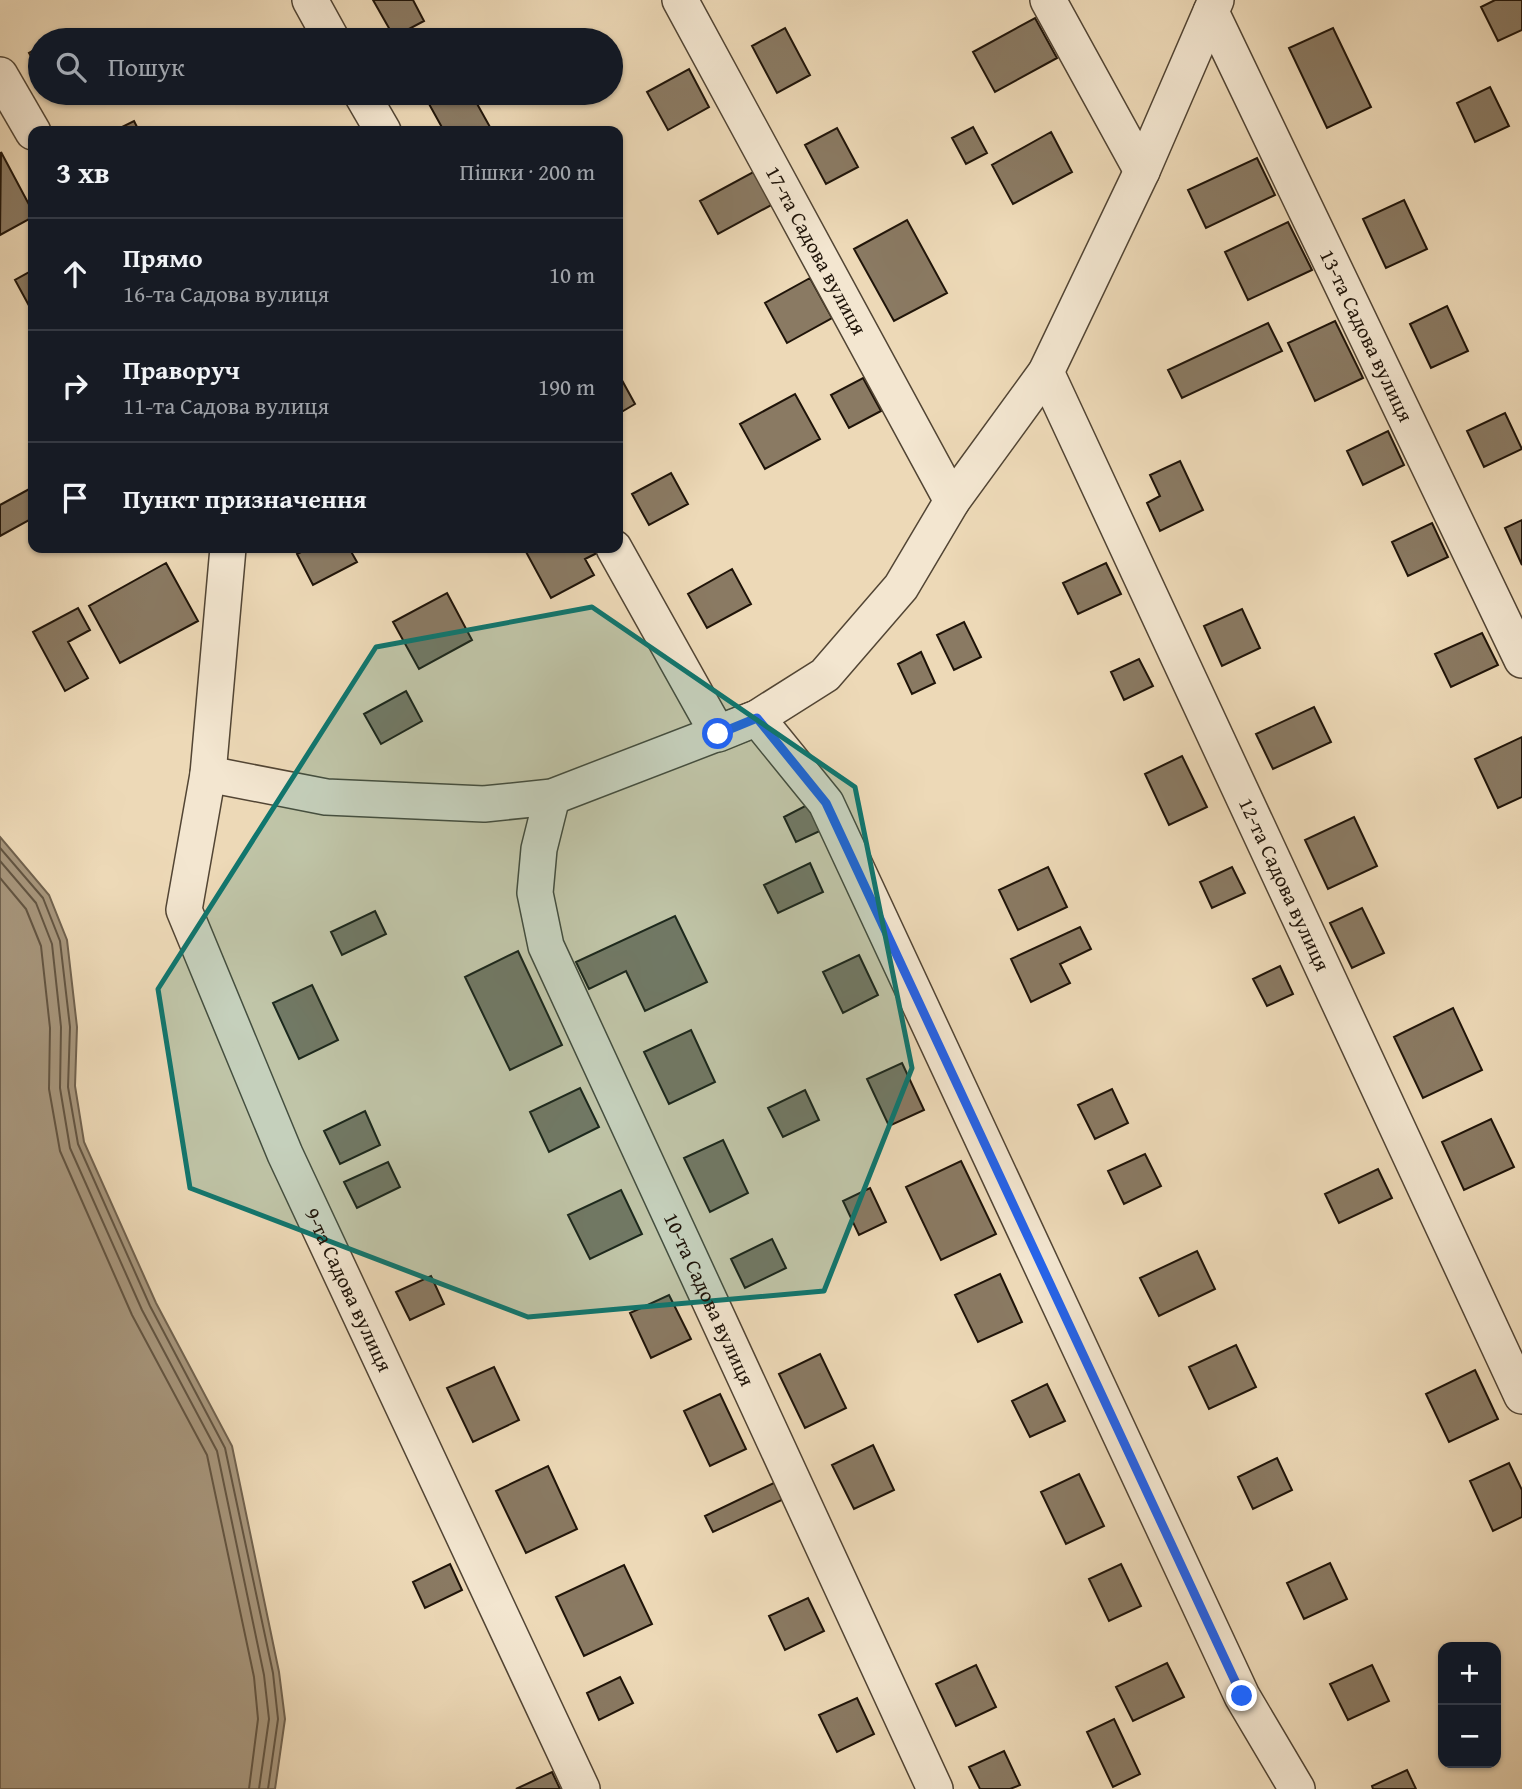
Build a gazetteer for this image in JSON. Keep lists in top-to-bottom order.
{
  "streets": {
    "street": [
      "17-та Садова вулиця",
      "13-та Садова вулиця",
      "12-та Садова вулиця",
      "9-та Садова вулиця",
      "10-та Садова вулиця"
    ]
  },
  "page": {
    "search": "Пошук",
    "heading": ["3 хв", "Пішки · 200 m"],
    "list": [
      ["Прямо", "16-та Садова вулиця", "10 m"],
      ["Праворуч", "11-та Садова вулиця", "190 m"],
      "Пункт призначення"
    ],
    "map_buttons": ["+", "−"]
  }
}
